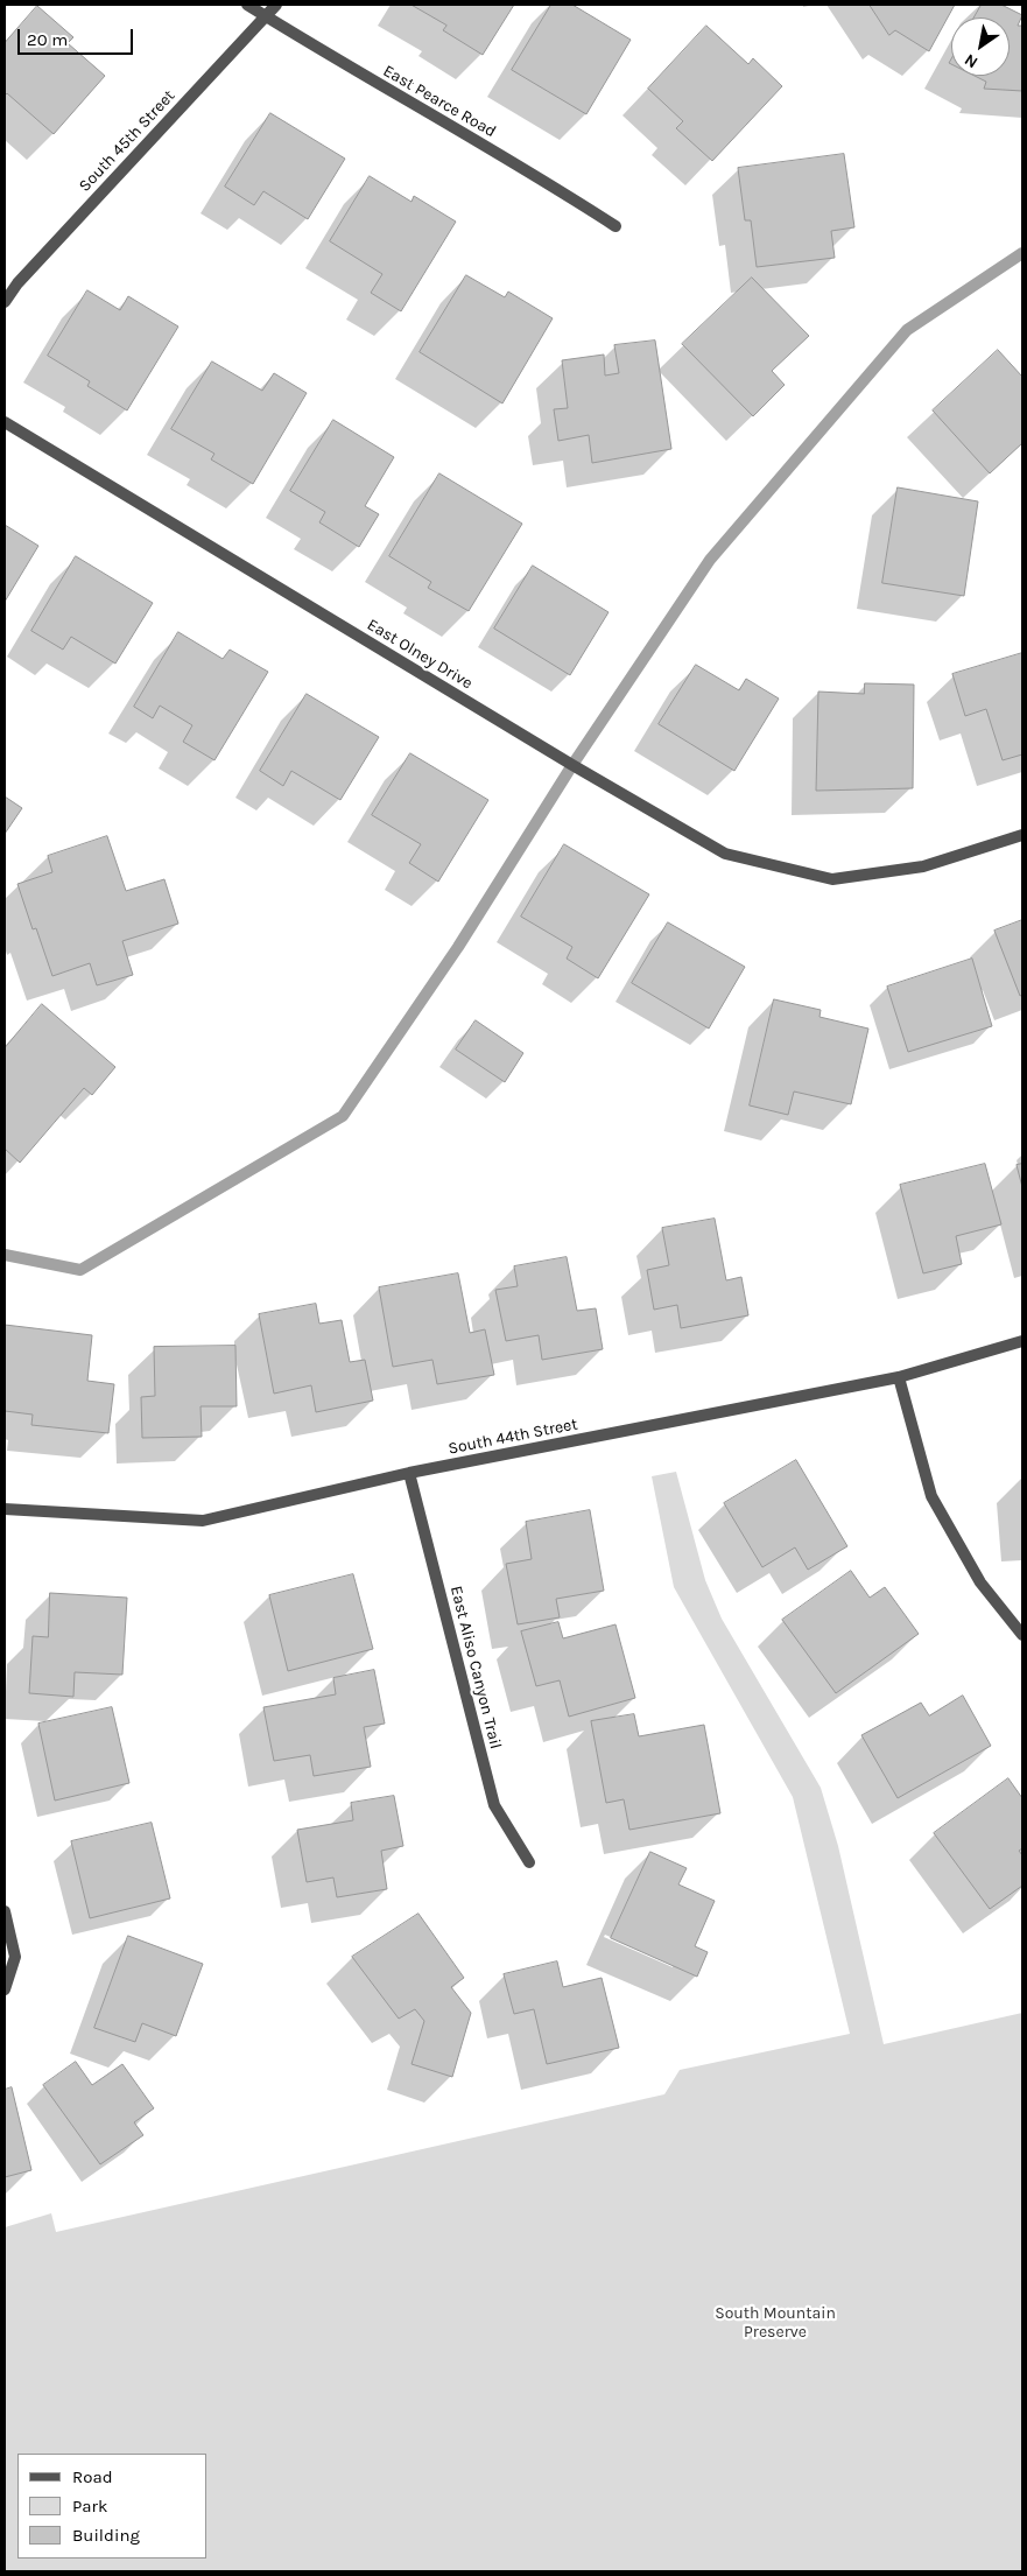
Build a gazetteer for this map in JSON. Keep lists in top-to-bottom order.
{
  "streets": {
    "street": [
      "East Pearce Road",
      "South 45th Street",
      "East Olney Drive",
      "South 44th Street",
      "East Aliso Canyon Trail"
    ]
  },
  "crossings": [
    ["East Pearce Road", "South 45th Street"],
    ["South 44th Street", "East Aliso Canyon Trail"]
  ],
  "parks": ["South Mountain Preserve"],
  "legend": ["Road", "Park", "Building"],
  "scale_bar": "20 m",
  "north": "bottom left"
}
